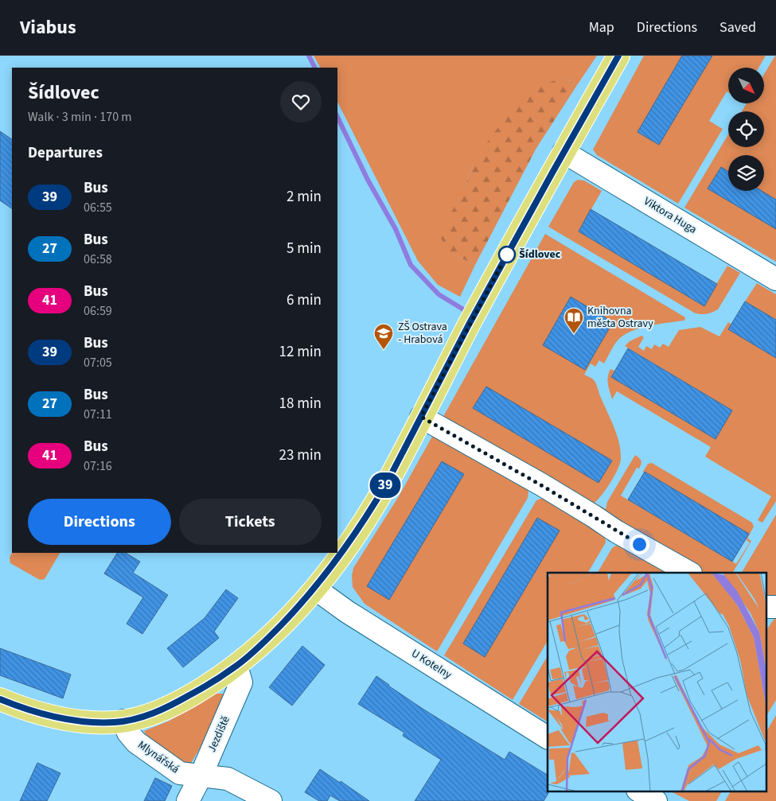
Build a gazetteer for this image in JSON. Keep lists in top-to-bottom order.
{
  "streets": {
    "street": [
      "Viktora Huga",
      "U Kotelny",
      "Jezdiště",
      "Mlynářská"
    ]
  },
  "crossings": [
    ["Jezdiště", "Mlynářská"]
  ],
  "places": {
    "other": ["Šídlovec"],
    "library": ["Knihovna města Ostravy"],
    "school or university": ["ZŠ Ostrava - Hrabová"]
  },
  "lines": ["bus line 39"],
  "north": "bottom right",
  "page": {
    "header": "Viabus",
    "nav": ["Map", "Directions", "Saved"],
    "on_map": "39",
    "heading": [
      ["Šídlovec", "Walk · 3 min · 170 m"],
      "Departures"
    ],
    "list": [
      {
        "mark": "39",
        "name": "Bus",
        "note": "06:55",
        "value": "2 min"
      },
      {
        "mark": "27",
        "name": "Bus",
        "note": "06:58",
        "value": "5 min"
      },
      {
        "mark": "41",
        "name": "Bus",
        "note": "06:59",
        "value": "6 min"
      },
      {
        "mark": "39",
        "name": "Bus",
        "note": "07:05",
        "value": "12 min"
      },
      {
        "mark": "27",
        "name": "Bus",
        "note": "07:11",
        "value": "18 min"
      },
      {
        "mark": "41",
        "name": "Bus",
        "note": "07:16",
        "value": "23 min"
      }
    ],
    "buttons": ["Directions", "Tickets"]
  }
}
